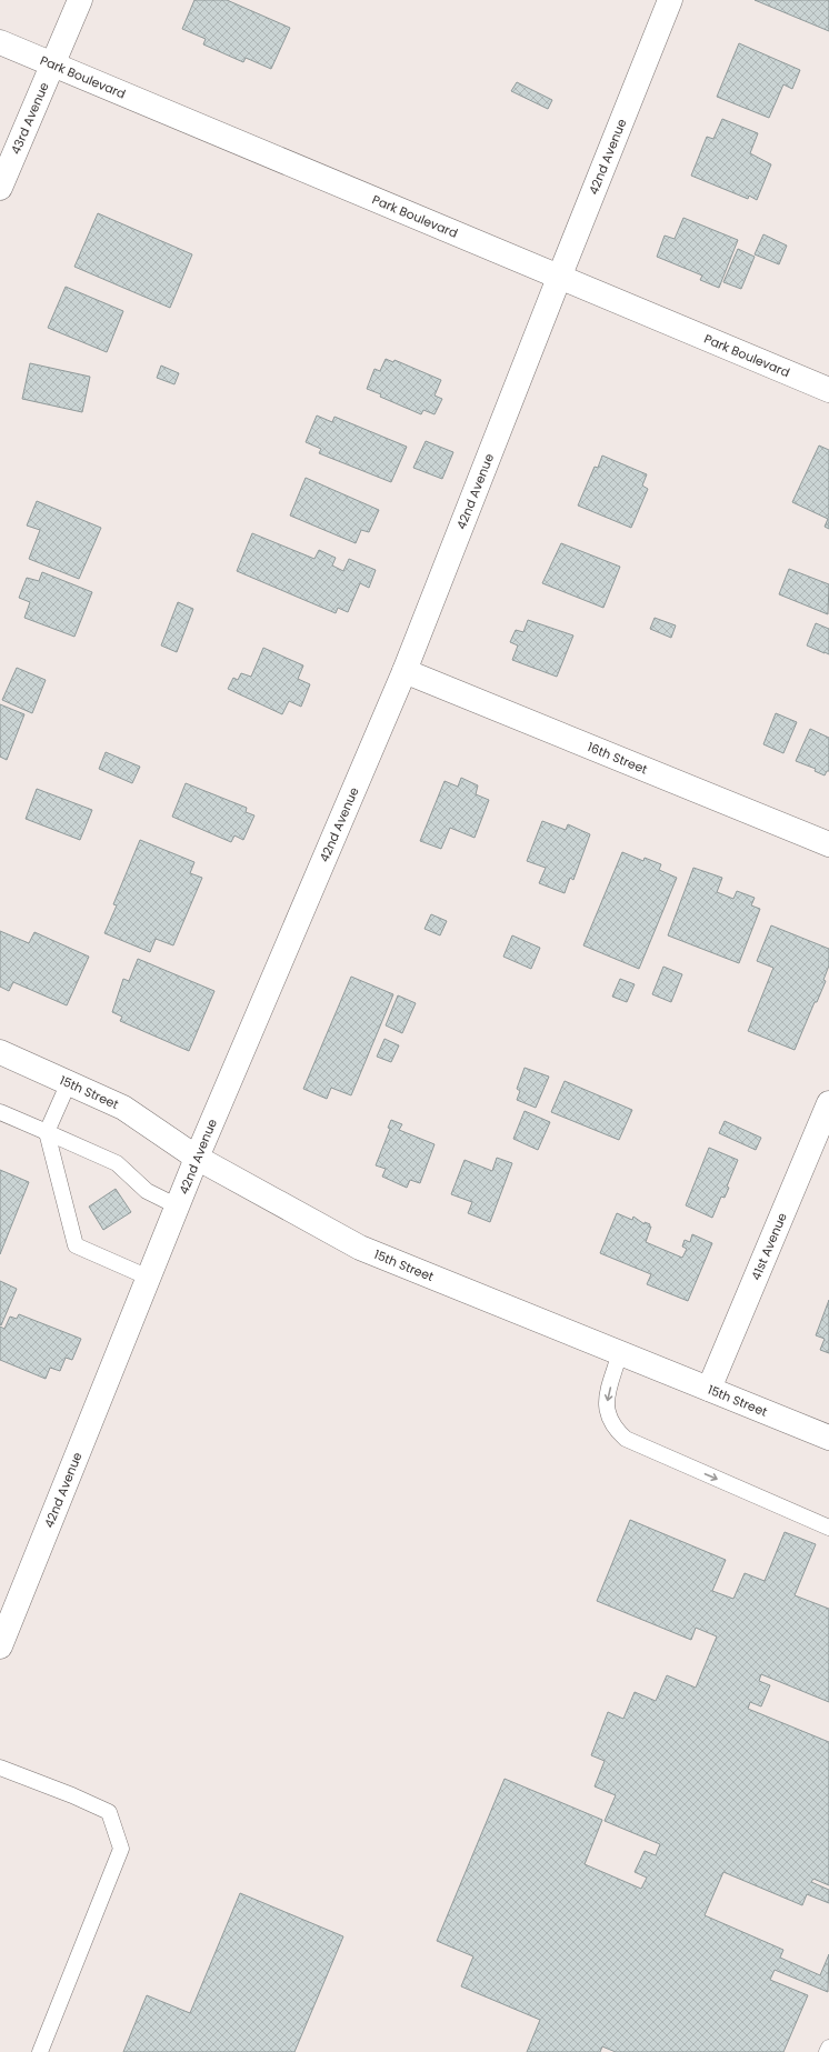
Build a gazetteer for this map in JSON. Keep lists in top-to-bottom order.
{
  "streets": {
    "street": [
      "Park Boulevard",
      "43rd Avenue",
      "42nd Avenue",
      "16th Street",
      "15th Street",
      "41st Avenue"
    ]
  },
  "crossings": [
    ["Park Boulevard", "43rd Avenue"],
    ["Park Boulevard", "42nd Avenue"],
    ["42nd Avenue", "16th Street"],
    ["42nd Avenue", "15th Street"],
    ["15th Street", "41st Avenue"]
  ]
}
